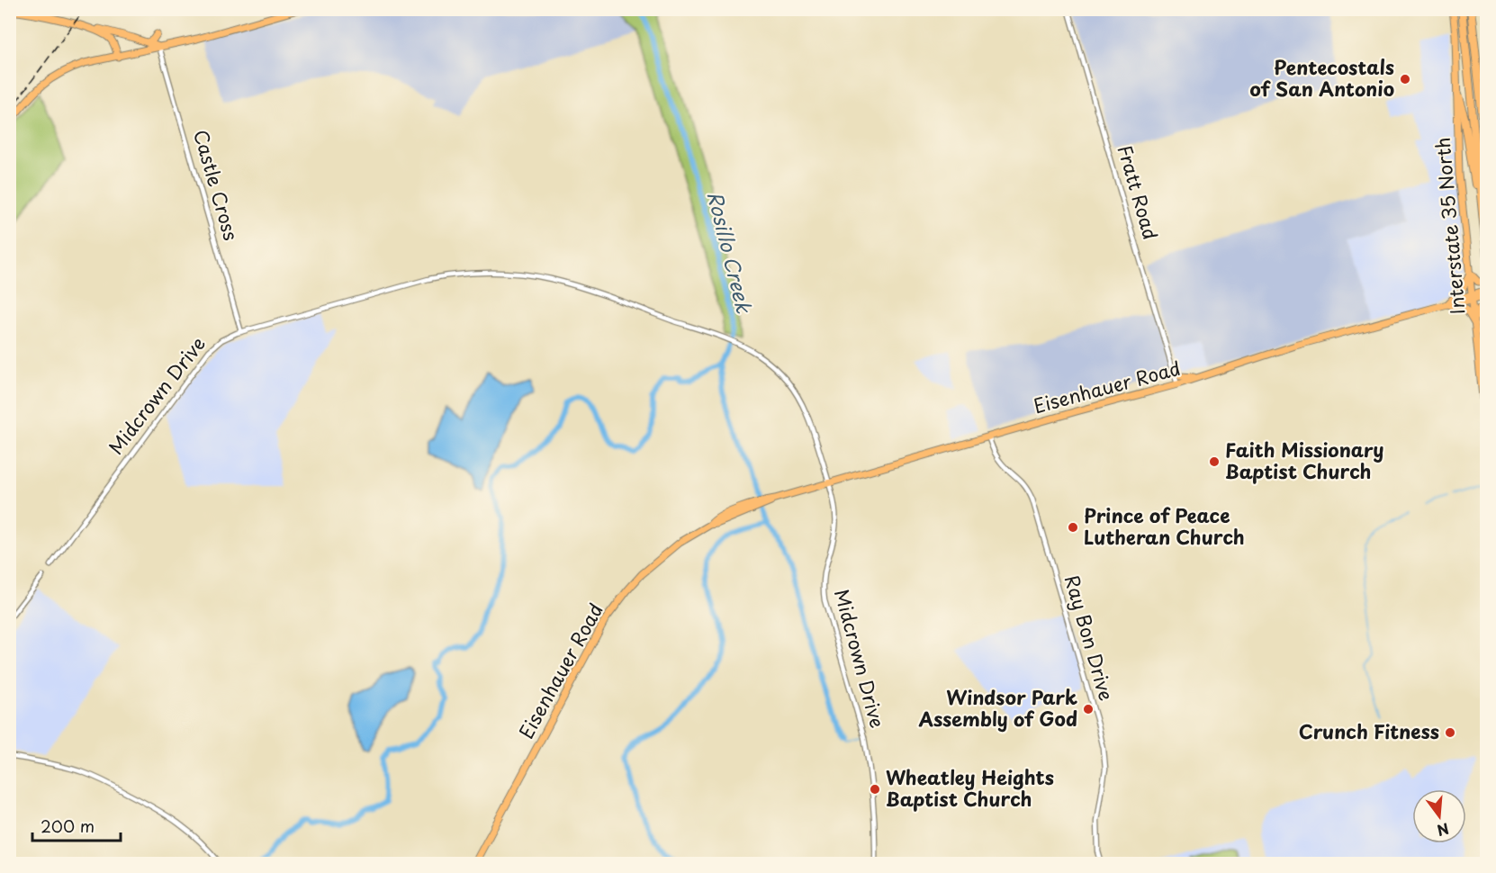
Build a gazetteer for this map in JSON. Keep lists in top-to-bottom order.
{
  "streets": {
    "main road": ["Interstate 35 North", "Eisenhauer Road"],
    "street": [
      "Castle Cross",
      "Fratt Road",
      "Midcrown Drive",
      "Ray Bon Drive"
    ]
  },
  "crossings": [
    ["Castle Cross", "Midcrown Drive"],
    ["Fratt Road", "Eisenhauer Road"],
    ["Interstate 35 North", "Eisenhauer Road"],
    ["Eisenhauer Road", "Midcrown Drive"],
    ["Eisenhauer Road", "Ray Bon Drive"]
  ],
  "water": ["Rosillo Creek"],
  "places": [
    "Pentecostals of San Antonio",
    "Faith Missionary Baptist Church",
    "Prince of Peace Lutheran Church",
    "Windsor Park Assembly of God",
    "Crunch Fitness",
    "Wheatley Heights Baptist Church"
  ],
  "scale_bar": "200 m",
  "north": "bottom"
}
